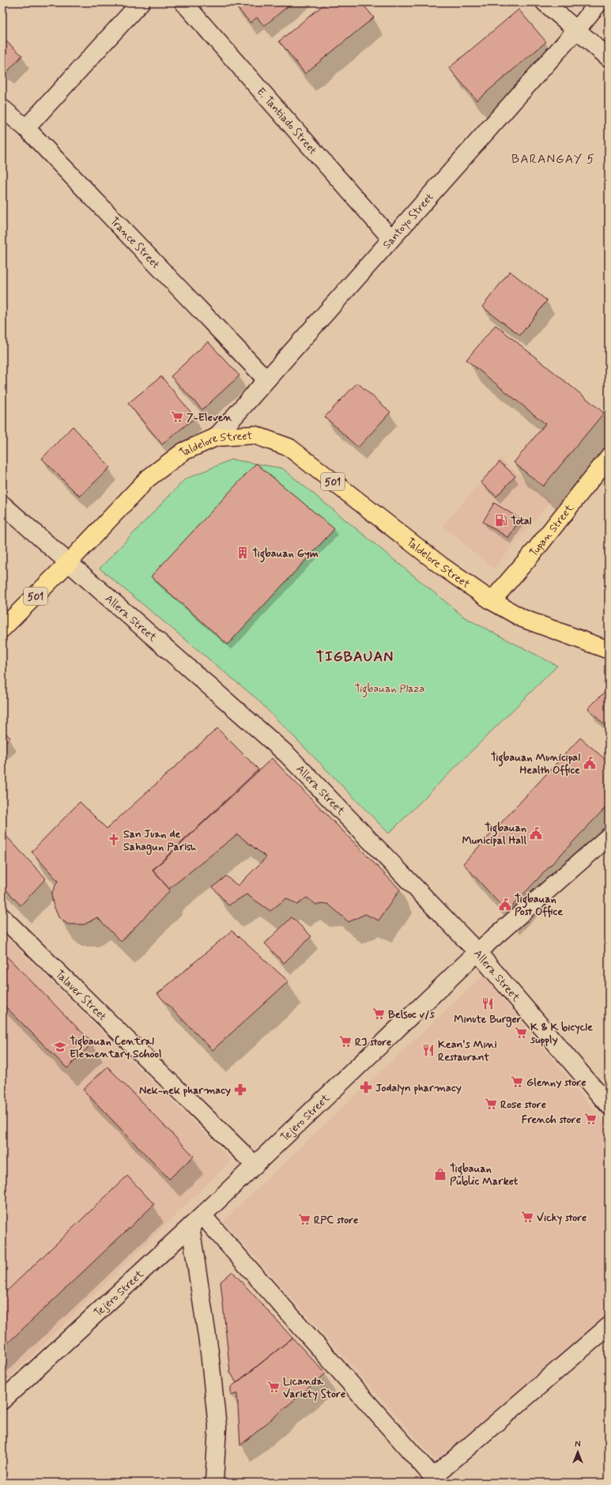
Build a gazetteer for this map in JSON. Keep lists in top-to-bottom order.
{
  "streets": {
    "main road": ["Taldelore Street", "501", "Tupan Street"],
    "street": [
      "E. Tantiado Street",
      "Santoyo Street",
      "Trance Street",
      "Allera Street",
      "Talaver Street",
      "Tejero Street"
    ]
  },
  "crossings": [
    ["E. Tantiado Street", "Santoyo Street"],
    ["Santoyo Street", "Trance Street"],
    ["Santoyo Street", "Taldelore Street"],
    ["Taldelore Street", "Tupan Street"],
    ["Taldelore Street", "Allera Street"],
    ["Allera Street", "Tejero Street"],
    ["Talaver Street", "Tejero Street"]
  ],
  "districts": ["BARANGAY 5", "TIGBAUAN"],
  "parks": ["Tigbauan Plaza"],
  "places": {
    "supermarket": [
      "7-Eleven",
      "Belsoc v/s",
      "K & K bicycle supply",
      "RJ store",
      "Glenny store",
      "Rose store",
      "French store",
      "Vicky store",
      "RPC store",
      "Licanda Variety Store"
    ],
    "fuel station": ["Total"],
    "building": ["Tigbauan Gym"],
    "public building": ["Tigbauan Municipal Health Office", "Tigbauan Municipal Hall", "Tigbauan Post Office"],
    "church": ["San Juan de Sahagun Parish"],
    "restaurant": ["Minute Burger", "Kean's Mini Restaurant"],
    "school or university": ["Tigbauan Central Elementary School"],
    "pharmacy": ["Jodalyn pharmacy", "Nek-nek pharmacy"],
    "shop": ["Tigbauan Public Market"]
  },
  "north": "top"
}
